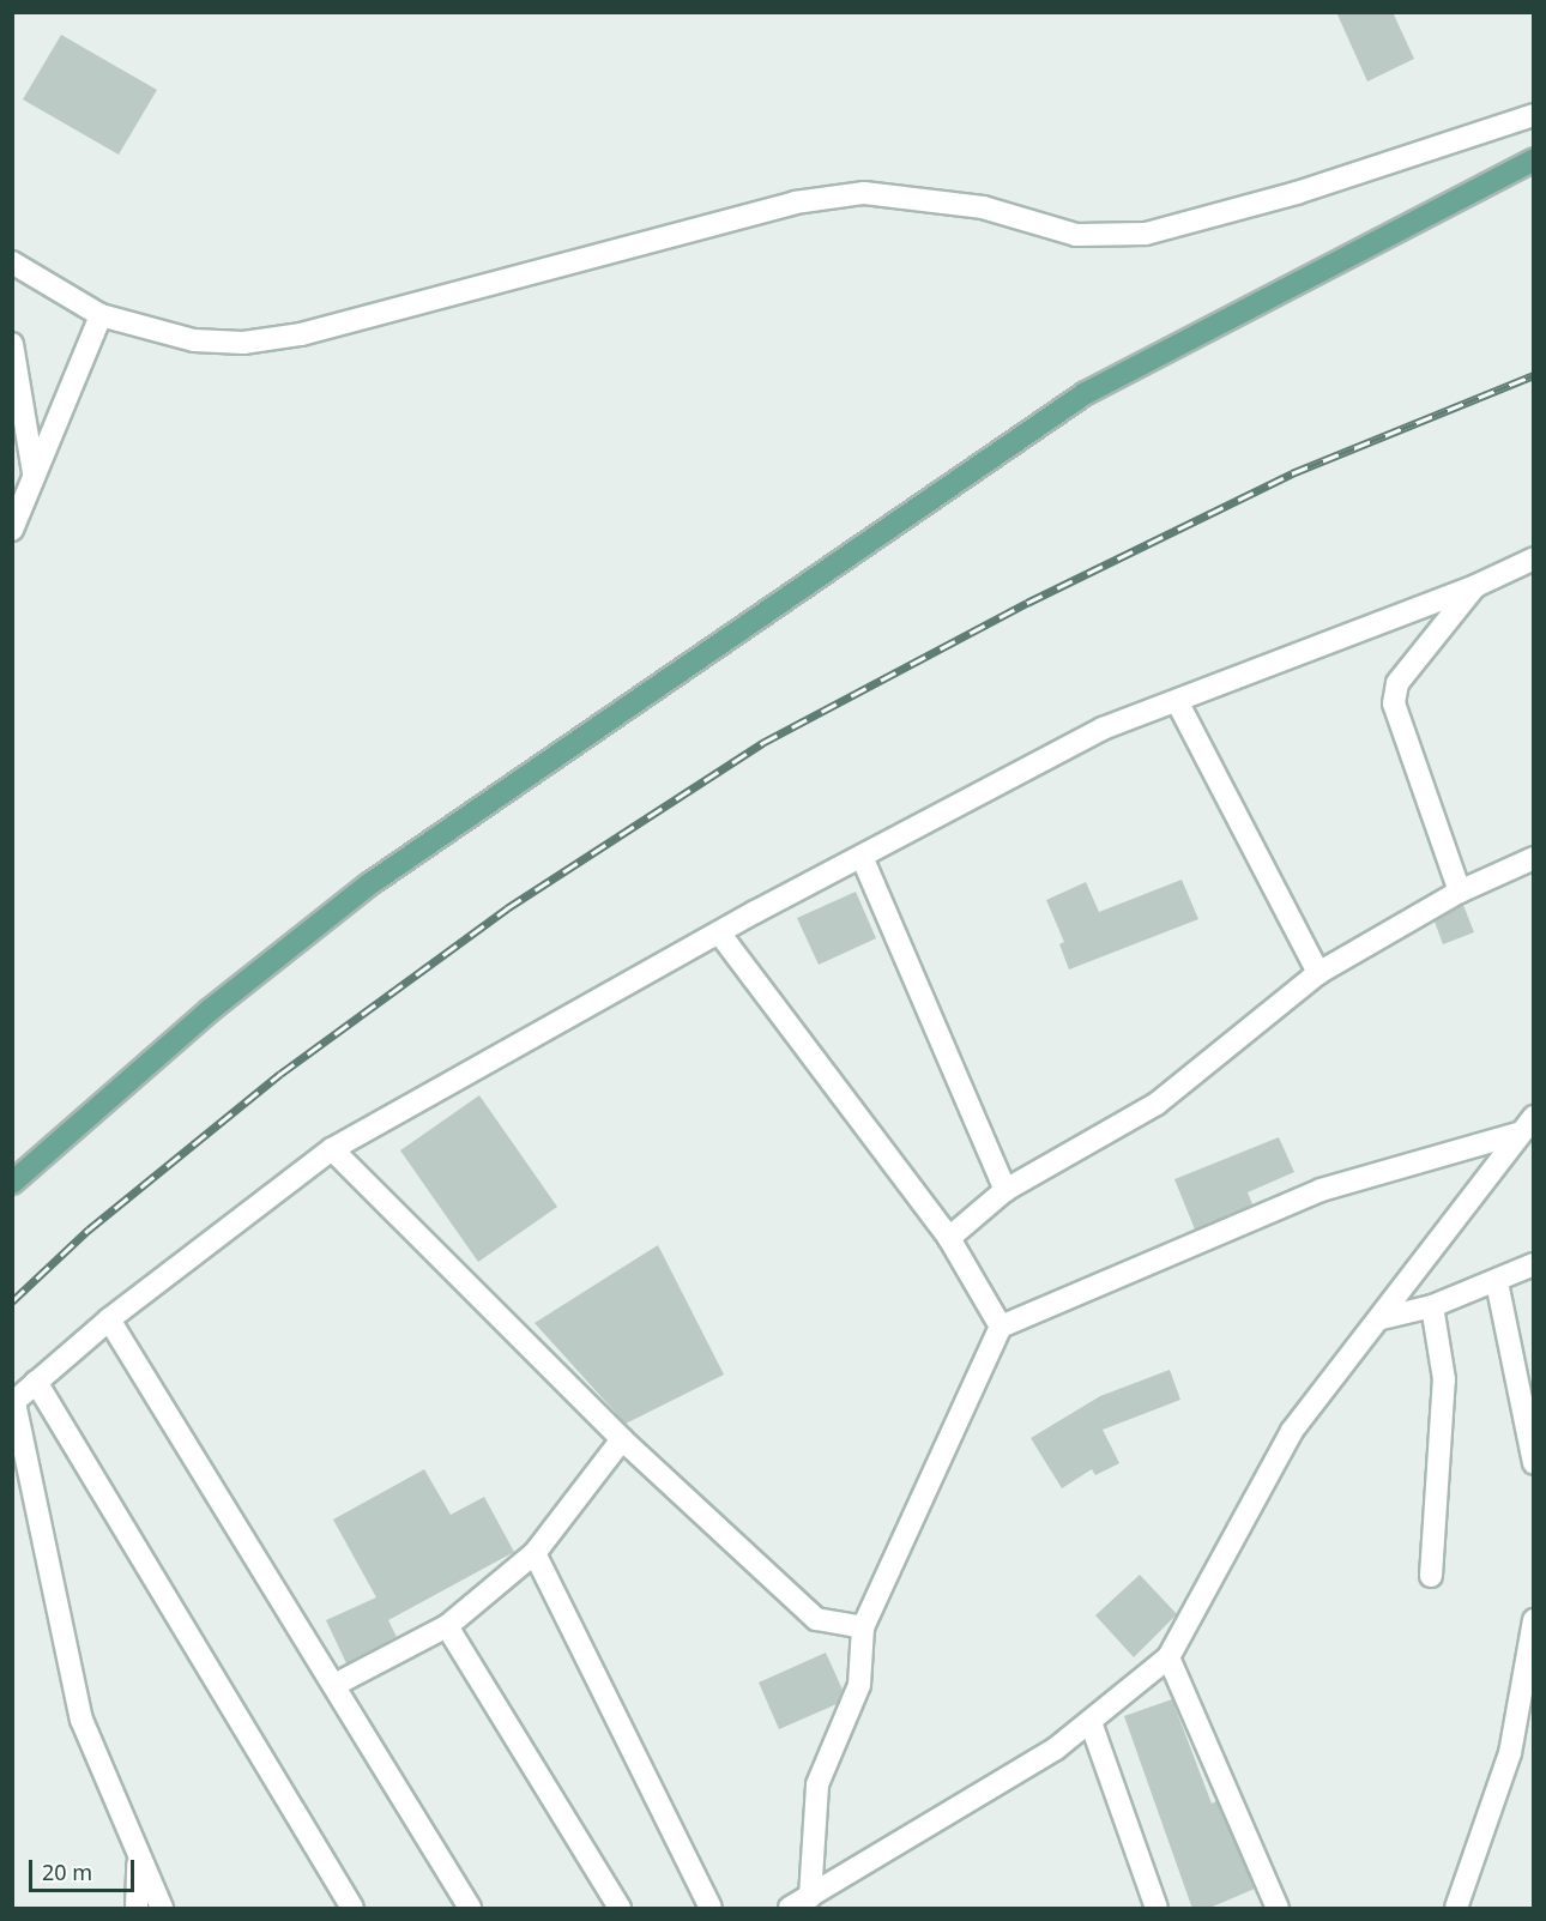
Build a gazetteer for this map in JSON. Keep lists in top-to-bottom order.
{
  "scale_bar": "20 m"
}
